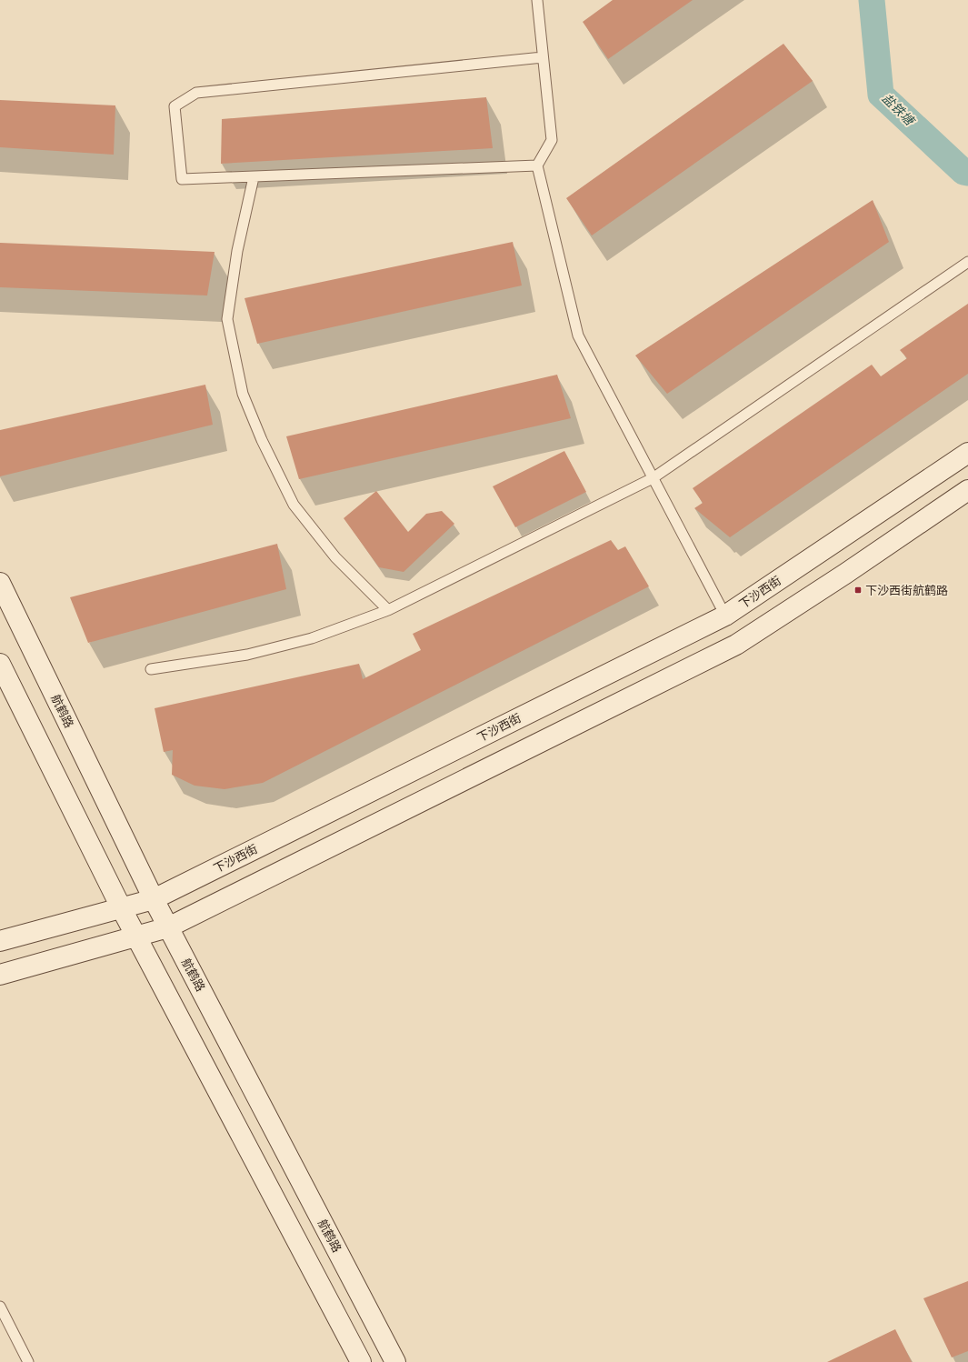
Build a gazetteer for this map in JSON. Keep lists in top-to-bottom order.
{
  "streets": {
    "street": ["下沙西街", "航鹤路"]
  },
  "crossings": [
    ["下沙西街", "航鹤路"]
  ],
  "water": ["盐铁塘"],
  "places": {
    "transit": ["下沙西街航鹤路"]
  }
}
